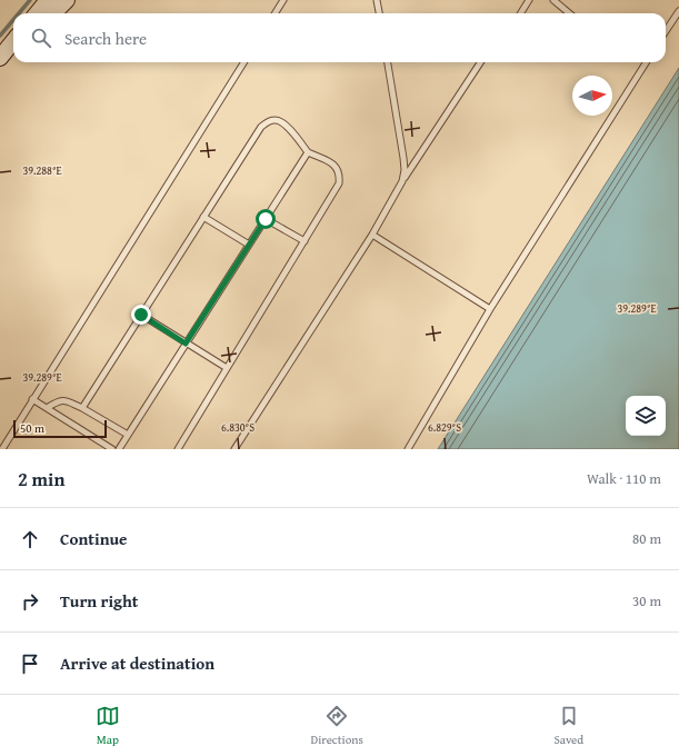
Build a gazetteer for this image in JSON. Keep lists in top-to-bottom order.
{
  "scale_bar": "50 m",
  "north": "right",
  "page": {
    "search": "Search here",
    "scale": "50 m",
    "heading": ["2 min", "Walk · 110 m"],
    "list": [
      ["Continue", "80 m"],
      ["Turn right", "30 m"],
      "Arrive at destination"
    ],
    "nav": ["Map", "Directions", "Saved"]
  },
  "coordinates": [
    "39.288°E",
    "39.289°E",
    "6.830°S",
    "6.829°S"
  ]
}
